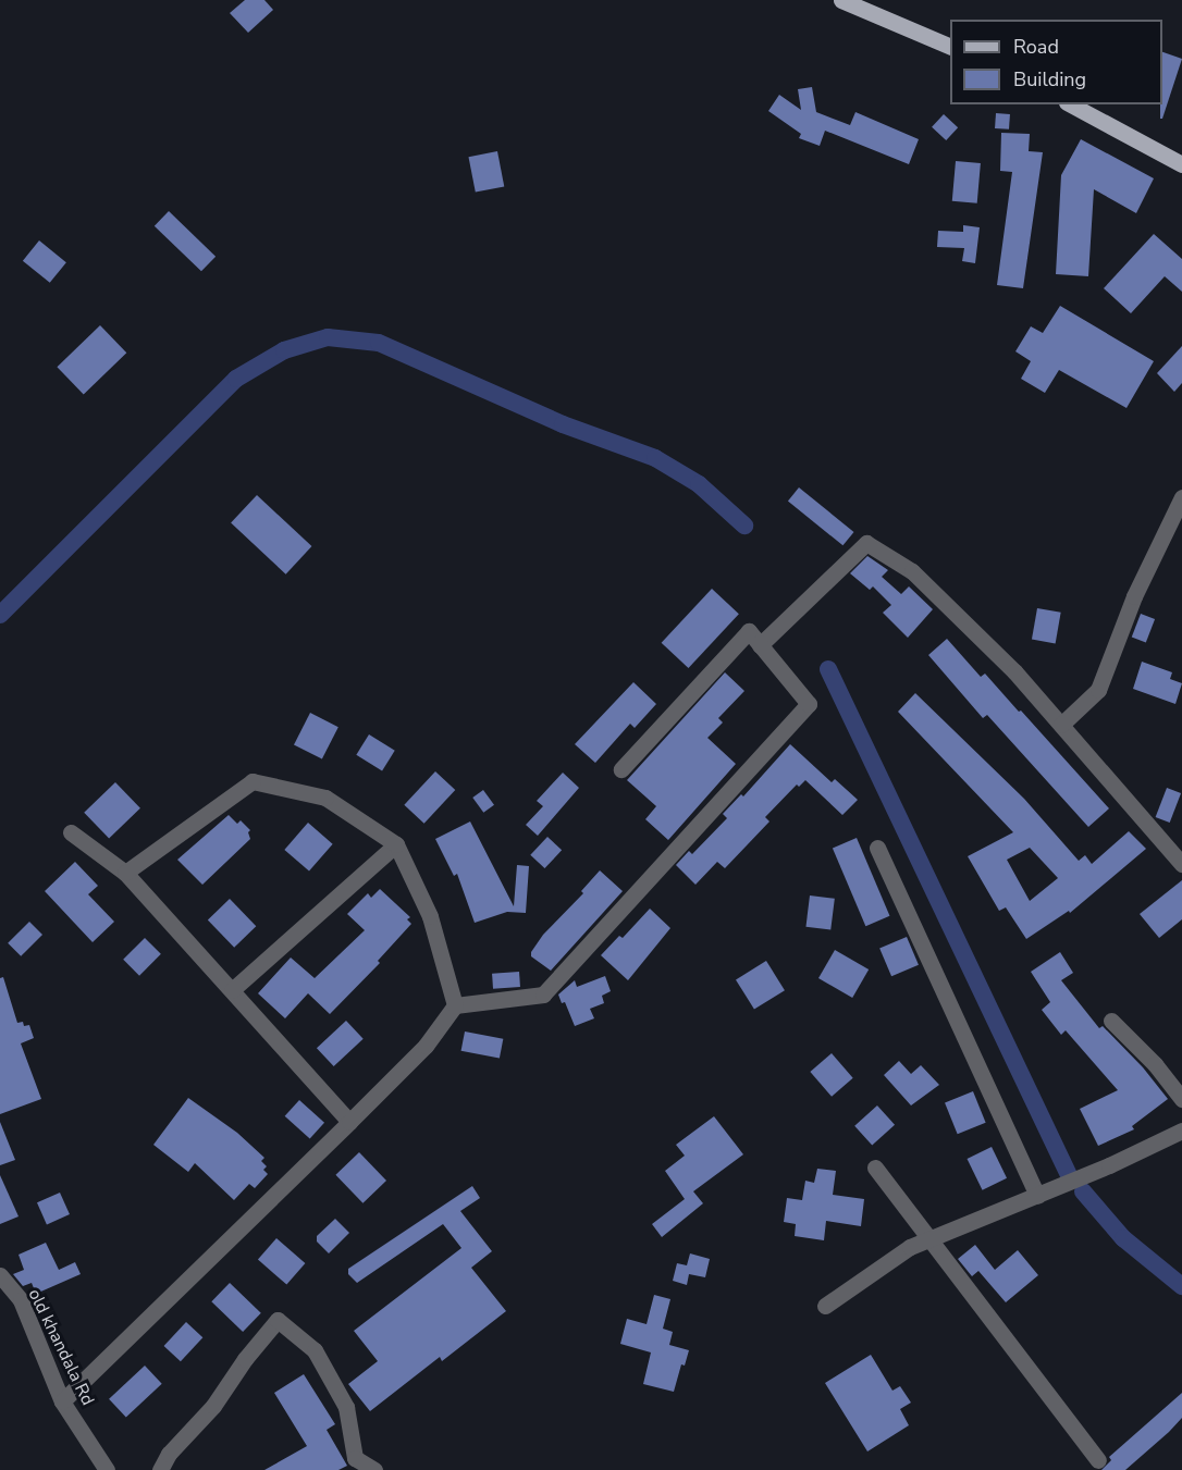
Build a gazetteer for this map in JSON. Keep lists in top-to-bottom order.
{
  "streets": {
    "street": ["old khandala Rd"]
  },
  "legend": ["Road", "Building"]
}
